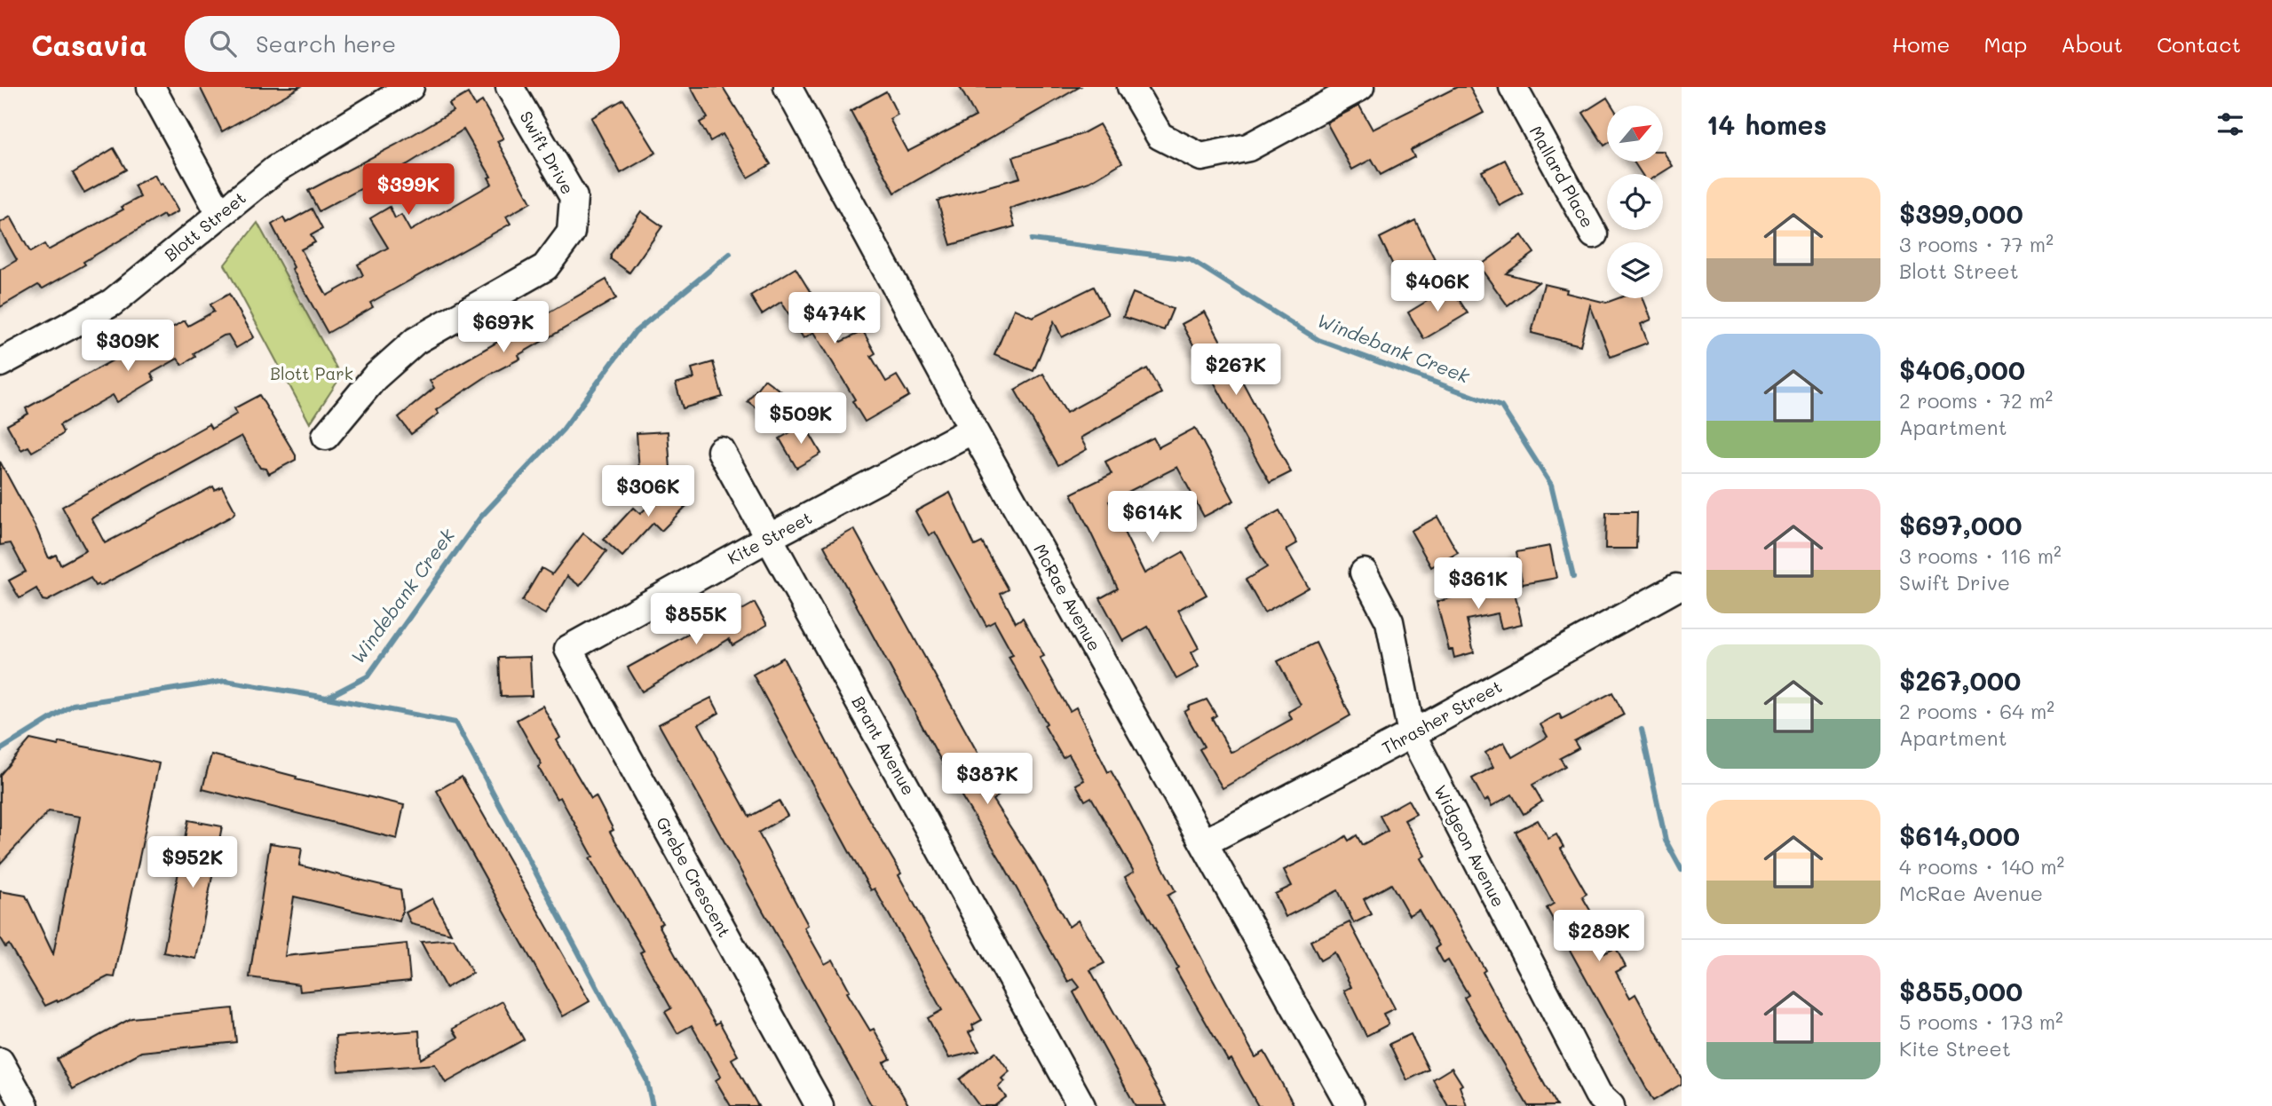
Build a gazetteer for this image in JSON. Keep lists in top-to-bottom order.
{
  "streets": {
    "street": [
      "Swift Drive",
      "Mallard Place",
      "Blott Street",
      "Kite Street",
      "McRae Avenue",
      "Thrasher Street",
      "Brant Avenue",
      "Widgeon Avenue",
      "Grebe Crescent"
    ]
  },
  "crossings": [
    ["Kite Street", "McRae Avenue"],
    ["Kite Street", "Brant Avenue"],
    ["Kite Street", "Grebe Crescent"],
    ["McRae Avenue", "Thrasher Street"],
    ["Thrasher Street", "Widgeon Avenue"]
  ],
  "water": ["Windebank Creek"],
  "parks": ["Blott Park"],
  "north": "top right",
  "page": {
    "header": "Casavia",
    "search": "Search here",
    "nav": [
      "Home",
      "Map",
      "About",
      "Contact"
    ],
    "heading": "14 homes",
    "list": [
      {
        "name": "$399,000",
        "note": "3 rooms · 77 m² · Blott Street"
      },
      {
        "name": "$406,000",
        "note": "2 rooms · 72 m² · Apartment"
      },
      {
        "name": "$697,000",
        "note": "3 rooms · 116 m² · Swift Drive"
      },
      {
        "name": "$267,000",
        "note": "2 rooms · 64 m² · Apartment"
      },
      {
        "name": "$614,000",
        "note": "4 rooms · 140 m² · McRae Avenue"
      },
      {
        "name": "$855,000",
        "note": "5 rooms · 173 m² · Kite Street"
      }
    ],
    "price": [
      "$399K",
      "$406K",
      "$474K",
      "$697K",
      "$309K",
      "$267K",
      "$509K",
      "$306K",
      "$614K",
      "$361K",
      "$855K",
      "$387K",
      "$952K",
      "$289K"
    ]
  }
}
